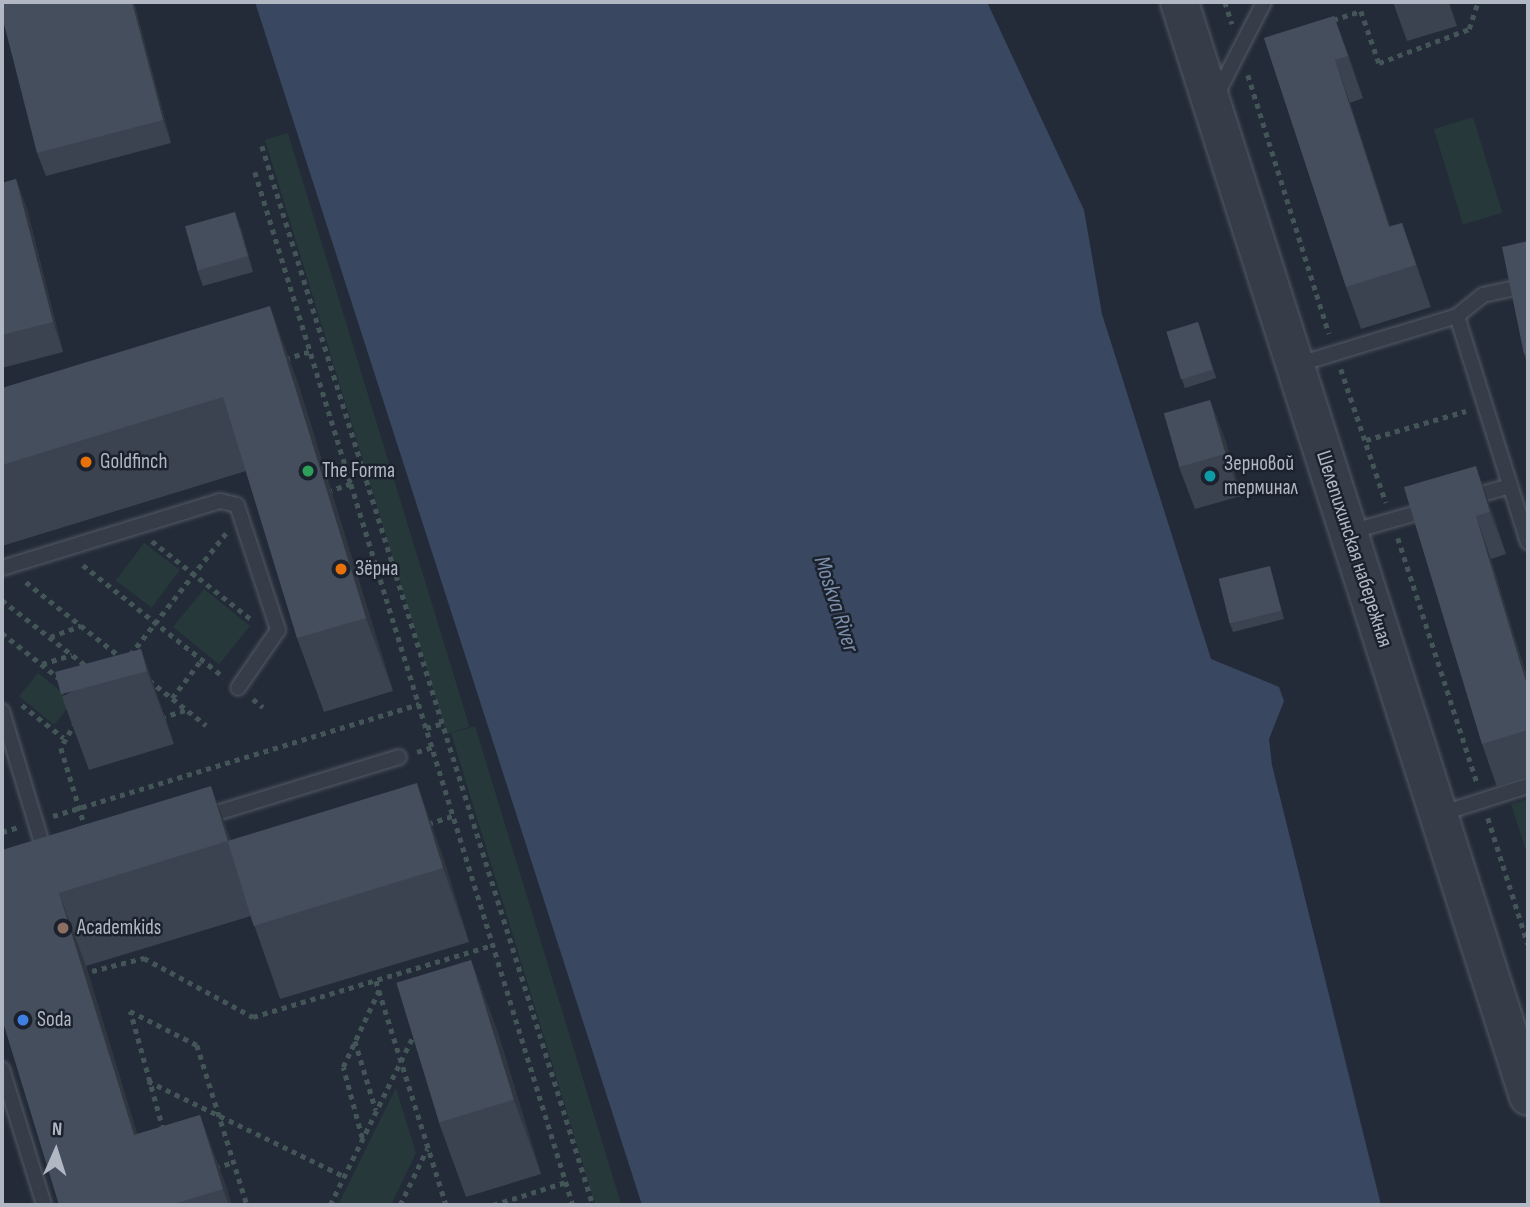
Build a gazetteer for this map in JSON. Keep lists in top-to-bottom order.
{
  "streets": {
    "street": ["Шелепихинская набережная"]
  },
  "water": ["Moskva River"],
  "places": [
    "Goldfinch",
    "The Forma",
    "Зерновой терминал",
    "Зёрна",
    "Academkids",
    "Soda"
  ],
  "north": "top"
}
